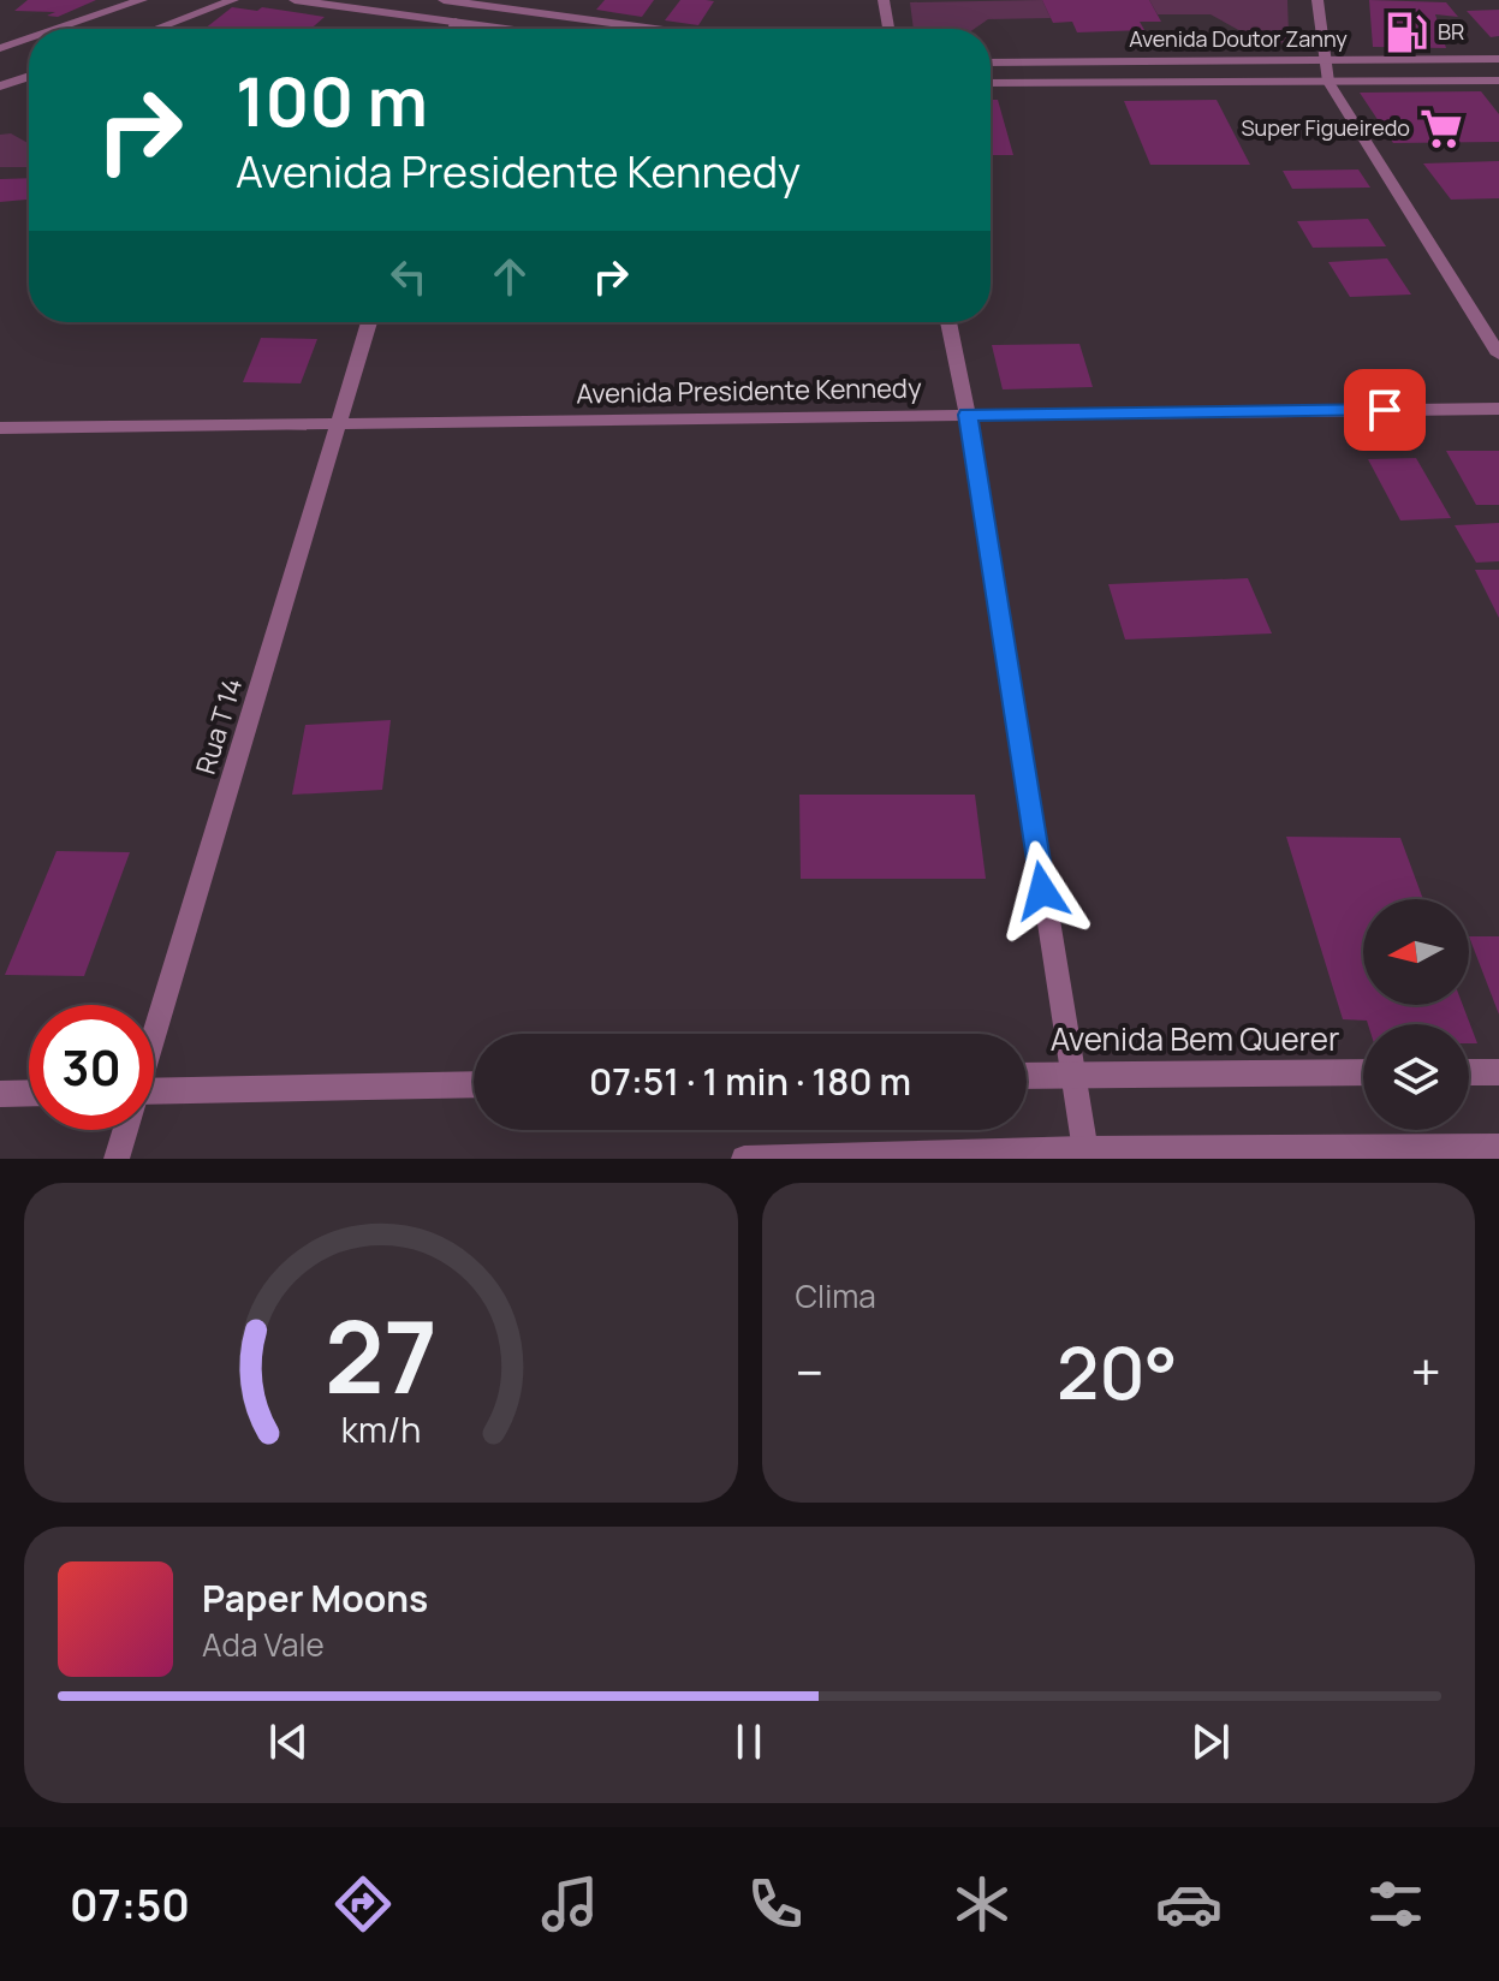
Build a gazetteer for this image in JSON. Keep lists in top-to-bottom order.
{
  "streets": {
    "street": [
      "Avenida Doutor Zanny",
      "Avenida Presidente Kennedy",
      "Rua T 14",
      "Avenida Bem Querer"
    ]
  },
  "crossings": [
    ["Avenida Presidente Kennedy", "Rua T 14"]
  ],
  "places": {
    "fuel station": ["BR"],
    "supermarket": ["Super Figueiredo"]
  },
  "north": "left",
  "page": {
    "turn": ["100 m", "Avenida Presidente Kennedy"],
    "limit": "30",
    "trip": "07:51 · 1 min · 180 m",
    "tile": "Clima",
    "heat": ["−", "20°", "+"],
    "song": ["Paper Moons", "Ada Vale"],
    "tabs": "07:50",
    "gauge": ["27", "km/h"]
  }
}
